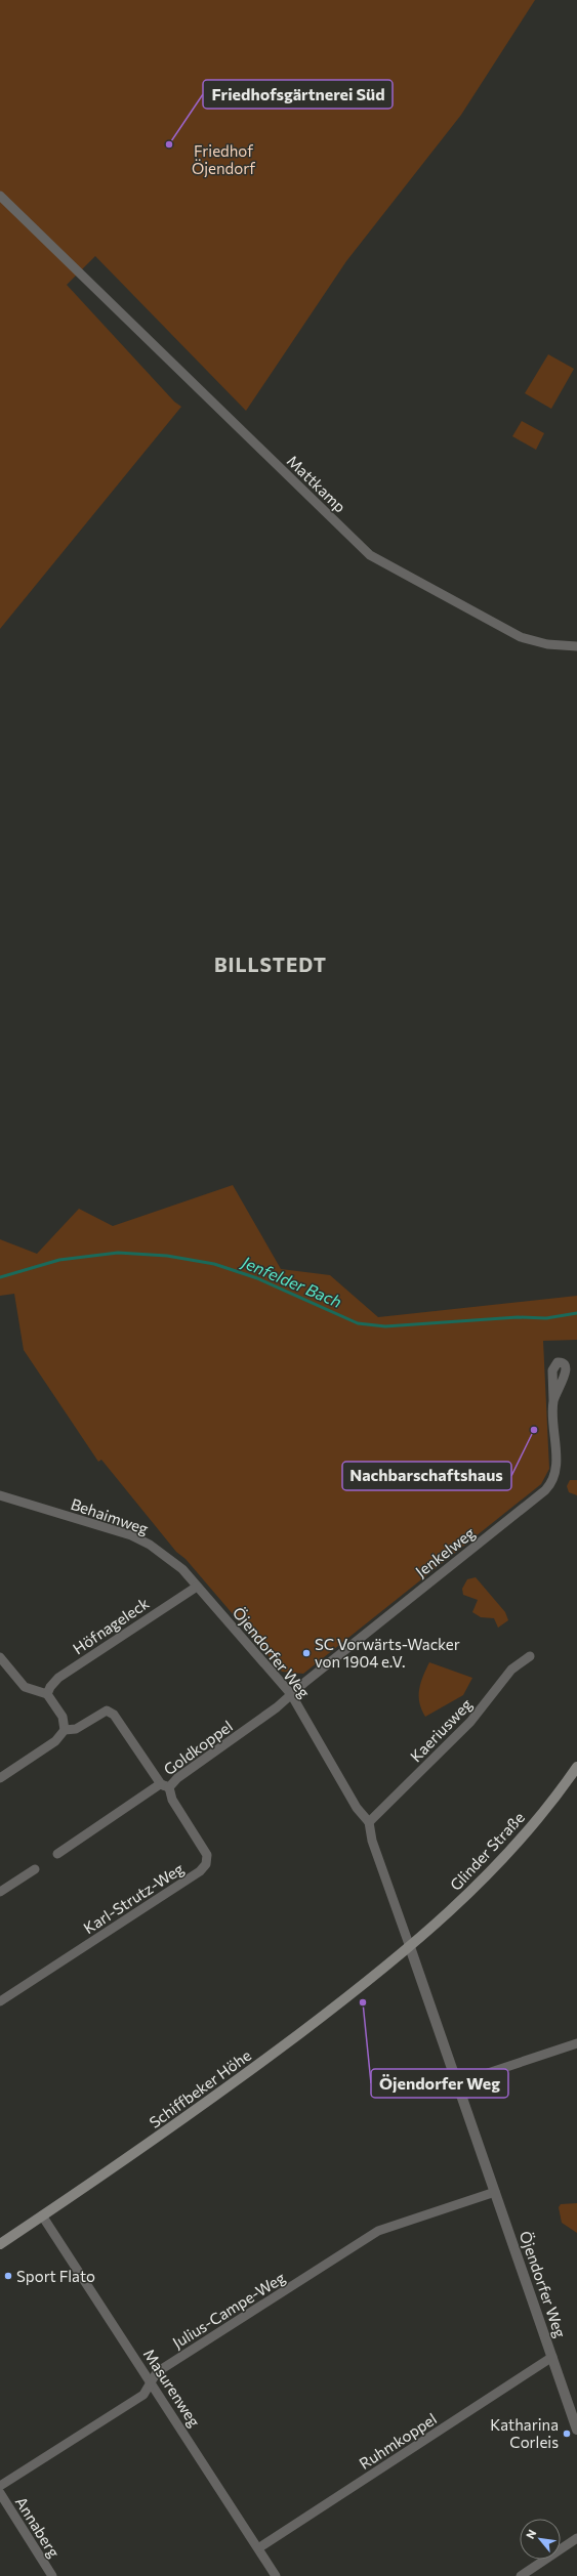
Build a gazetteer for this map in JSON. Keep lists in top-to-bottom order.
{
  "streets": {
    "main road": ["Glinder Straße", "Schiffbeker Höhe"],
    "street": [
      "Mattkamp",
      "Behaimweg",
      "Jenkelweg",
      "Höfnageleck",
      "Öjendorfer Weg",
      "Kaeriusweg",
      "Goldkoppel",
      "Karl-Strutz-Weg",
      "Julius-Campe-Weg",
      "Masurenweg",
      "Ruhmkoppel",
      "Annaberg"
    ]
  },
  "crossings": [
    ["Behaimweg", "Höfnageleck"],
    ["Behaimweg", "Öjendorfer Weg"],
    ["Jenkelweg", "Öjendorfer Weg"],
    ["Jenkelweg", "Goldkoppel"],
    ["Höfnageleck", "Öjendorfer Weg"],
    ["Öjendorfer Weg", "Kaeriusweg"],
    ["Öjendorfer Weg", "Goldkoppel"],
    ["Öjendorfer Weg", "Glinder Straße"],
    ["Öjendorfer Weg", "Schiffbeker Höhe"],
    ["Öjendorfer Weg", "Julius-Campe-Weg"],
    ["Öjendorfer Weg", "Ruhmkoppel"],
    ["Goldkoppel", "Karl-Strutz-Weg"],
    ["Glinder Straße", "Schiffbeker Höhe"],
    ["Schiffbeker Höhe", "Masurenweg"],
    ["Julius-Campe-Weg", "Masurenweg"],
    ["Masurenweg", "Ruhmkoppel"]
  ],
  "districts": ["BILLSTEDT"],
  "water": ["Jenfelder Bach"],
  "parks": ["Friedhof Öjendorf"],
  "places": [
    "Friedhofsgärtnerei Süd",
    "Nachbarschaftshaus",
    "SC Vorwärts-Wacker von 1904 e.V.",
    "Öjendorfer Weg",
    "Sport Flato",
    "Katharina Corleis"
  ],
  "north": "top left"
}
